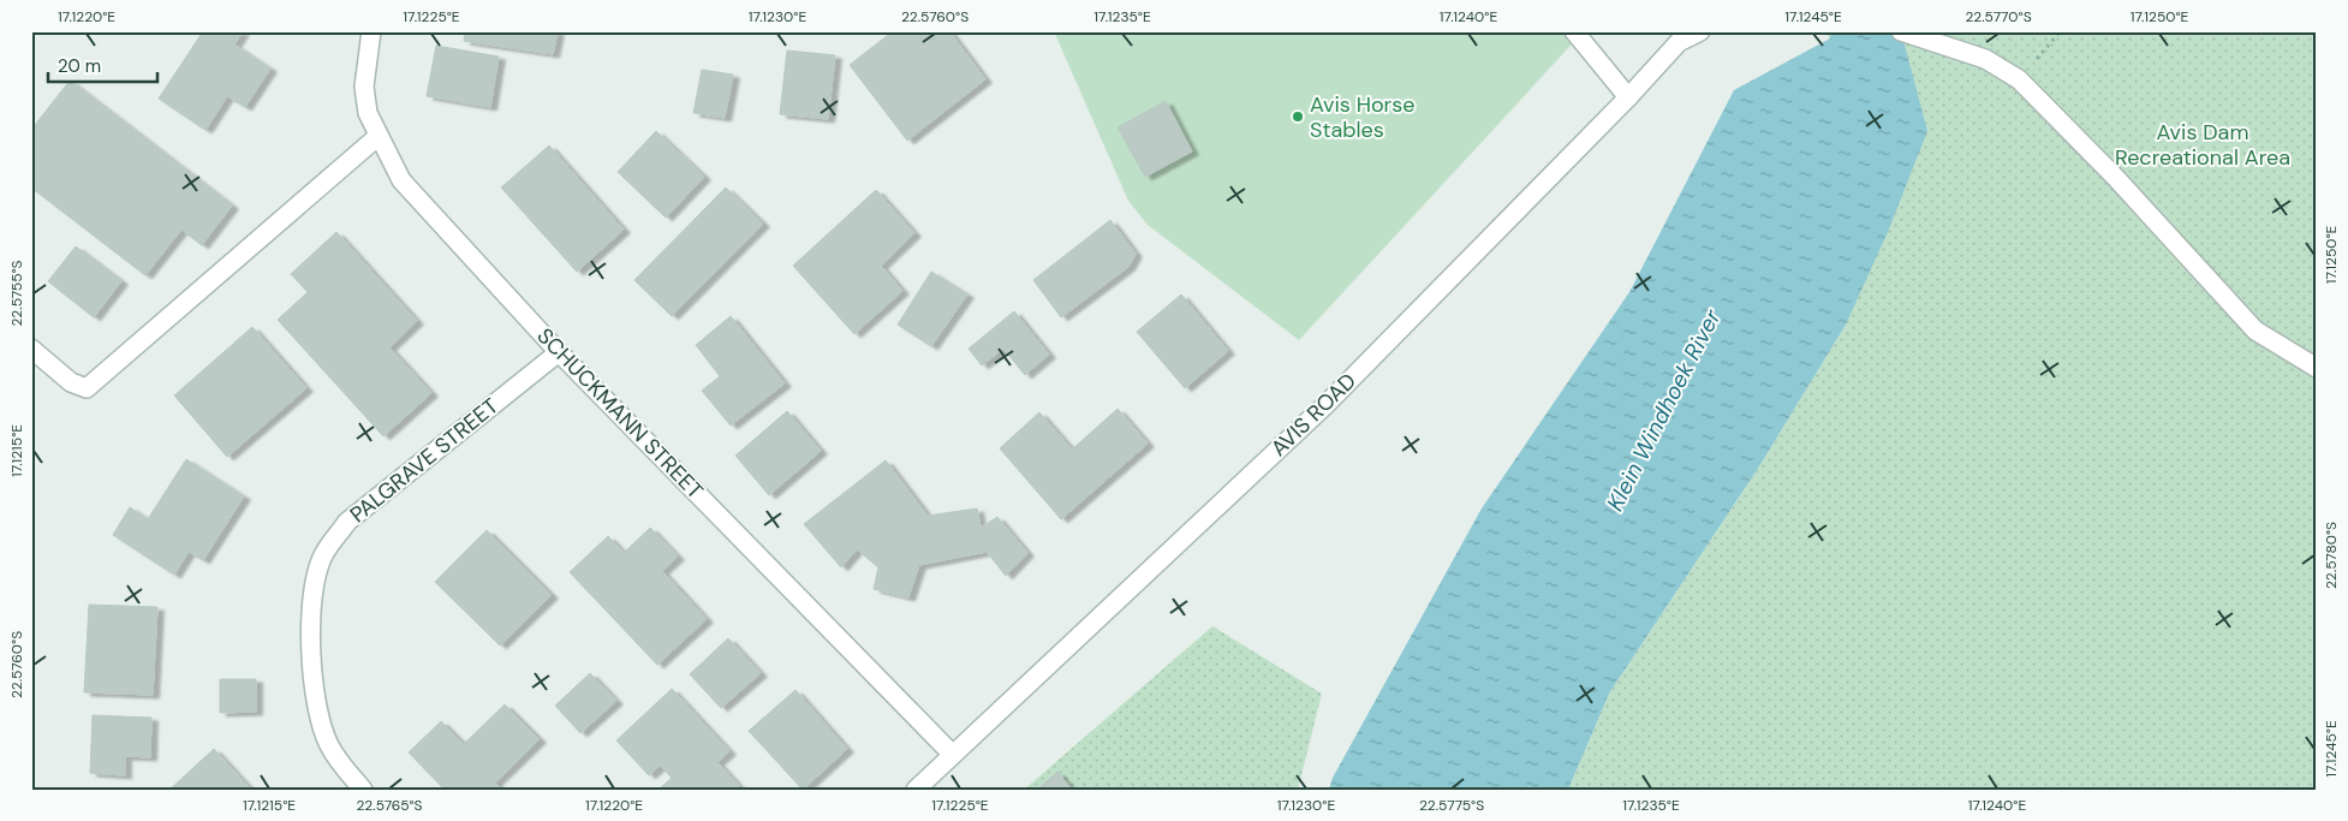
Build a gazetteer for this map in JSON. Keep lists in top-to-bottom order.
{
  "streets": {
    "street": ["SCHUCKMANN STREET", "AVIS ROAD", "PALGRAVE STREET"]
  },
  "crossings": [
    ["SCHUCKMANN STREET", "AVIS ROAD"],
    ["SCHUCKMANN STREET", "PALGRAVE STREET"]
  ],
  "water": ["Klein Windhoek River"],
  "parks": ["Avis Dam Recreational Area"],
  "places": ["Avis Horse Stables"],
  "scale_bar": "20 m",
  "coordinates": [
    "17.1220°E",
    "17.1225°E",
    "17.1230°E",
    "22.5760°S",
    "17.1235°E",
    "17.1240°E",
    "17.1245°E",
    "22.5770°S",
    "17.1250°E",
    "22.5755°S",
    "17.1215°E",
    "22.5780°S",
    "22.5765°S",
    "22.5775°S"
  ]
}
